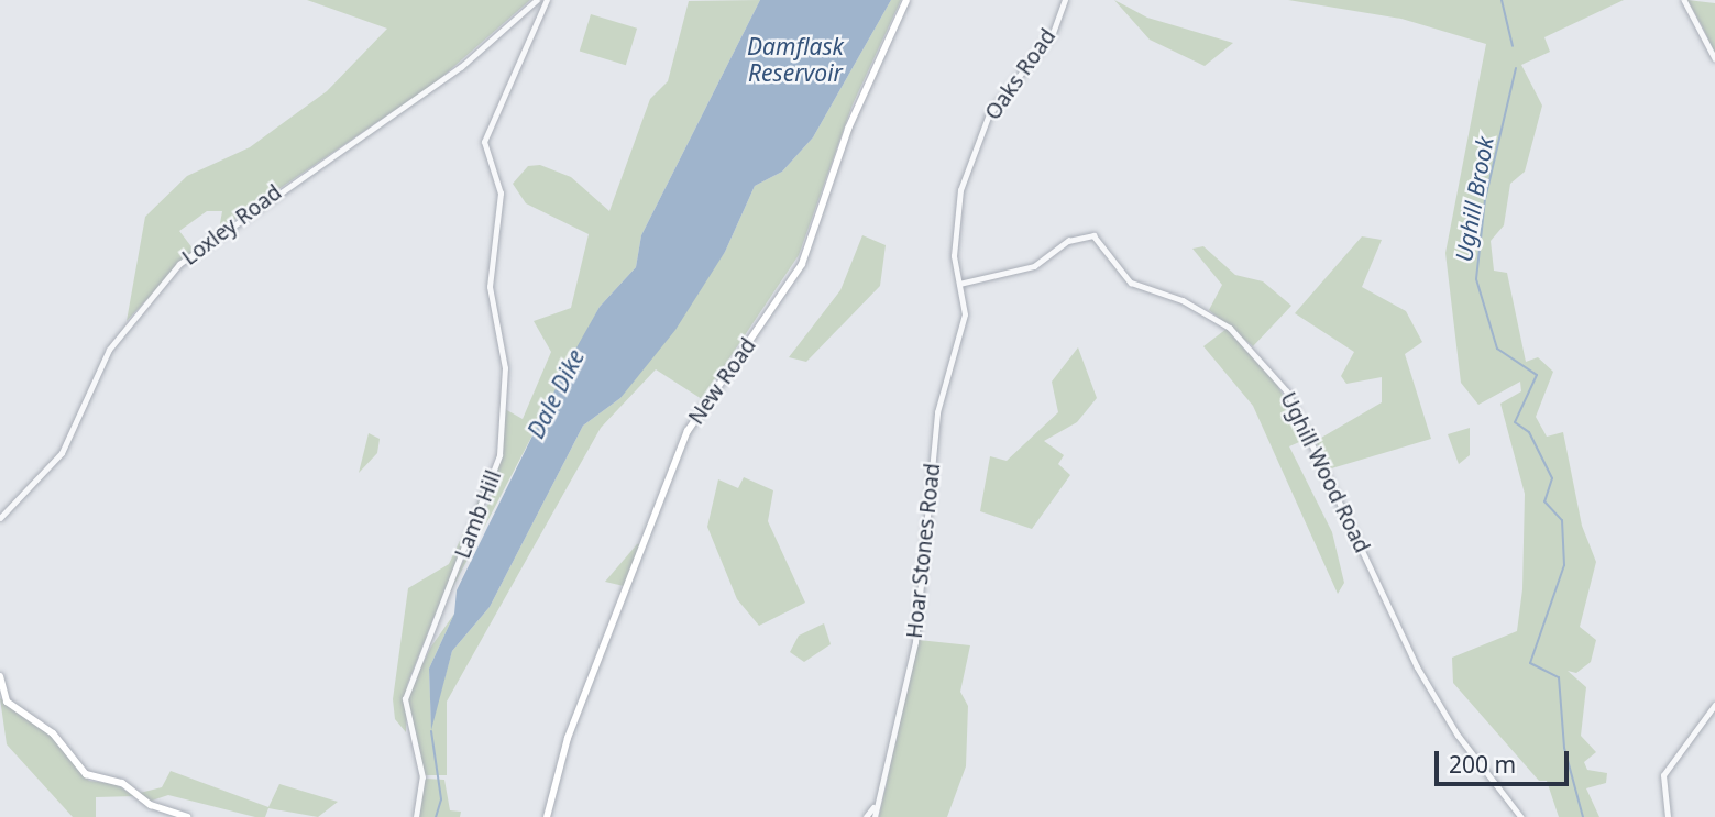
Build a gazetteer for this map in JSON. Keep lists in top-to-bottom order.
{
  "streets": {
    "street": [
      "Oaks Road",
      "Loxley Road",
      "New Road",
      "Ughill Wood Road",
      "Lamb Hill",
      "Hoar Stones Road"
    ]
  },
  "crossings": [
    ["Oaks Road", "Ughill Wood Road"],
    ["Oaks Road", "Hoar Stones Road"],
    ["Ughill Wood Road", "Hoar Stones Road"]
  ],
  "water": ["Damflask Reservoir", "Ughill Brook", "Dale Dike"],
  "scale_bar": "200 m"
}
